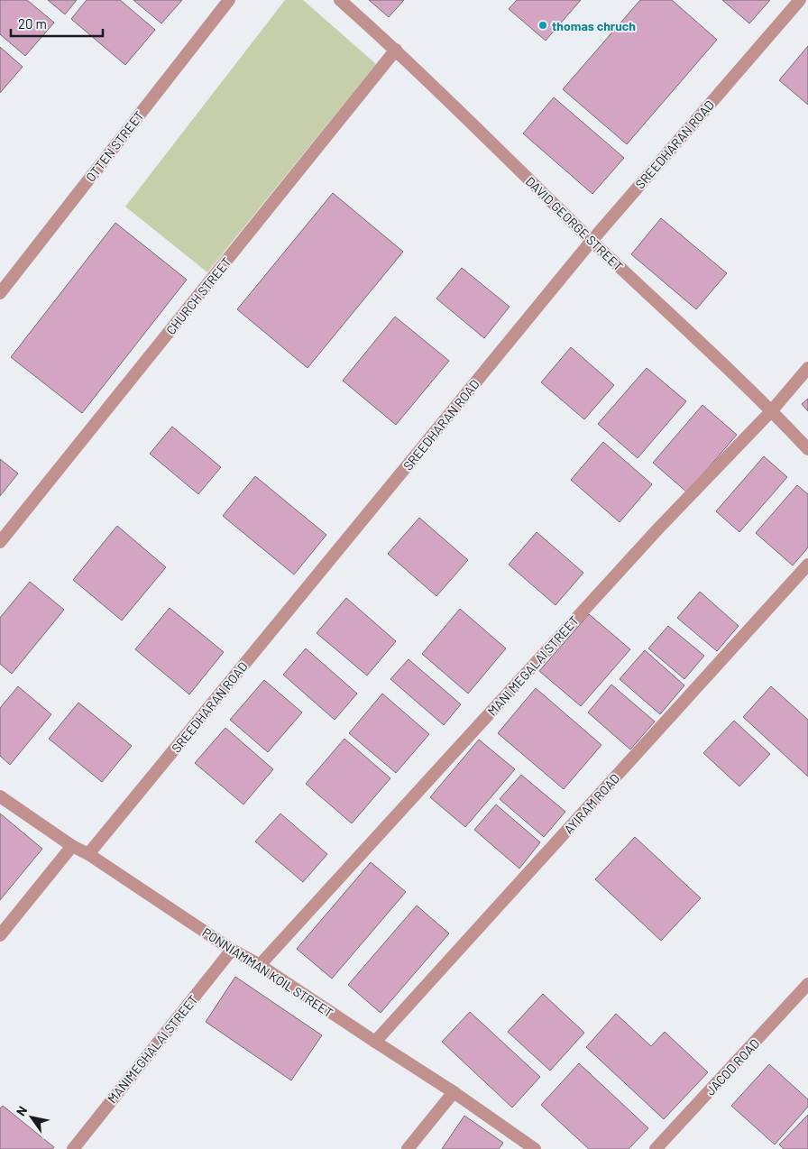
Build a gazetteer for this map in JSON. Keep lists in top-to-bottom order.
{
  "streets": {
    "street": [
      "SREEDHARAN ROAD",
      "OTTEN STREET",
      "DAVID GEORGE STREET",
      "CHURCH STREET",
      "MANI MEGALAI STREET",
      "AYIRAM ROAD",
      "PONNIAMMAN KOIL STREET",
      "MANIMEGHALAI STREET",
      "JACOD ROAD"
    ]
  },
  "crossings": [
    ["SREEDHARAN ROAD", "DAVID GEORGE STREET"],
    ["SREEDHARAN ROAD", "PONNIAMMAN KOIL STREET"],
    ["DAVID GEORGE STREET", "CHURCH STREET"],
    ["DAVID GEORGE STREET", "MANI MEGALAI STREET"],
    ["MANI MEGALAI STREET", "PONNIAMMAN KOIL STREET"],
    ["AYIRAM ROAD", "PONNIAMMAN KOIL STREET"],
    ["PONNIAMMAN KOIL STREET", "MANIMEGHALAI STREET"]
  ],
  "places": ["thomas chruch"],
  "scale_bar": "20 m",
  "north": "top left"
}
